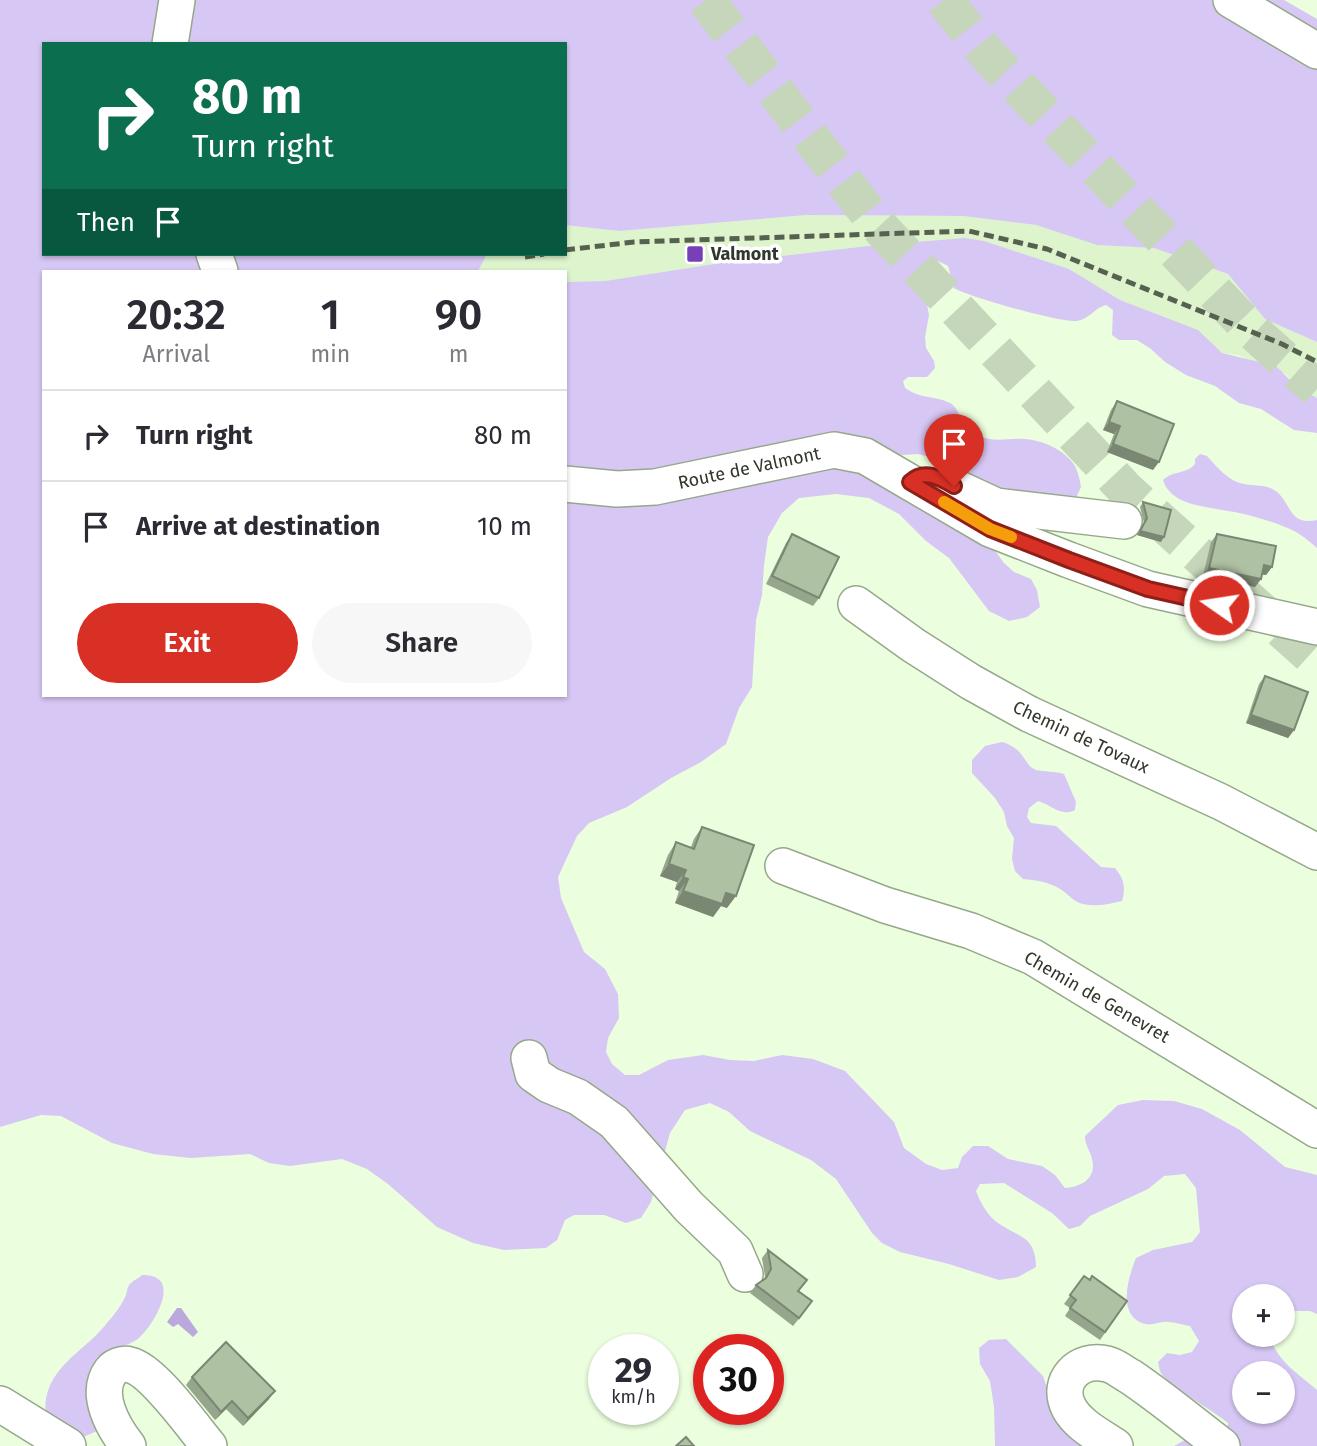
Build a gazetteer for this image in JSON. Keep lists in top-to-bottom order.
{
  "streets": {
    "street": ["Route de Valmont", "Chemin de Tovaux", "Chemin de Genevret"]
  },
  "places": {
    "transit": ["Valmont"]
  },
  "page": {
    "turn": ["80 m", "Turn right"],
    "then": "Then",
    "eta": [
      "20:32",
      "Arrival",
      "1",
      "min",
      "90",
      "m"
    ],
    "list": [
      {
        "name": "Turn right",
        "value": "80 m"
      },
      {
        "name": "Arrive at destination",
        "value": "10 m"
      }
    ],
    "buttons": ["Exit", "Share"],
    "map_buttons": ["+", "−"],
    "speed": "29 km/h",
    "limit": "30"
  }
}
